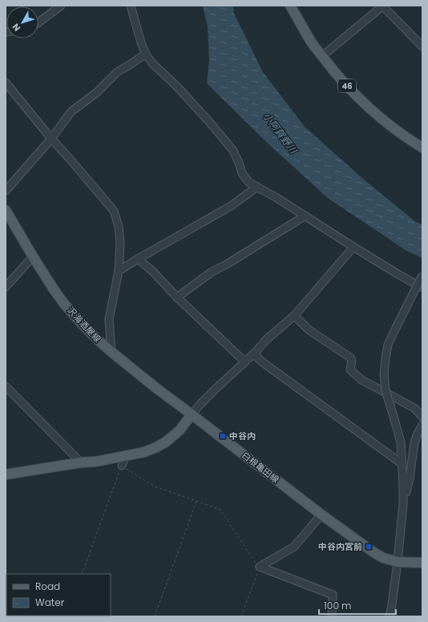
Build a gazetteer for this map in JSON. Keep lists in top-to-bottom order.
{
  "streets": {
    "main road": ["46", "沢海酒屋線", "白根亀田線"]
  },
  "crossings": [
    ["沢海酒屋線", "白根亀田線"]
  ],
  "water": ["小阿賀野川"],
  "places": {
    "transit": ["中谷内", "中谷内宮前"]
  },
  "legend": ["Road", "Water"],
  "scale_bar": "100 m",
  "north": "bottom left"
}
